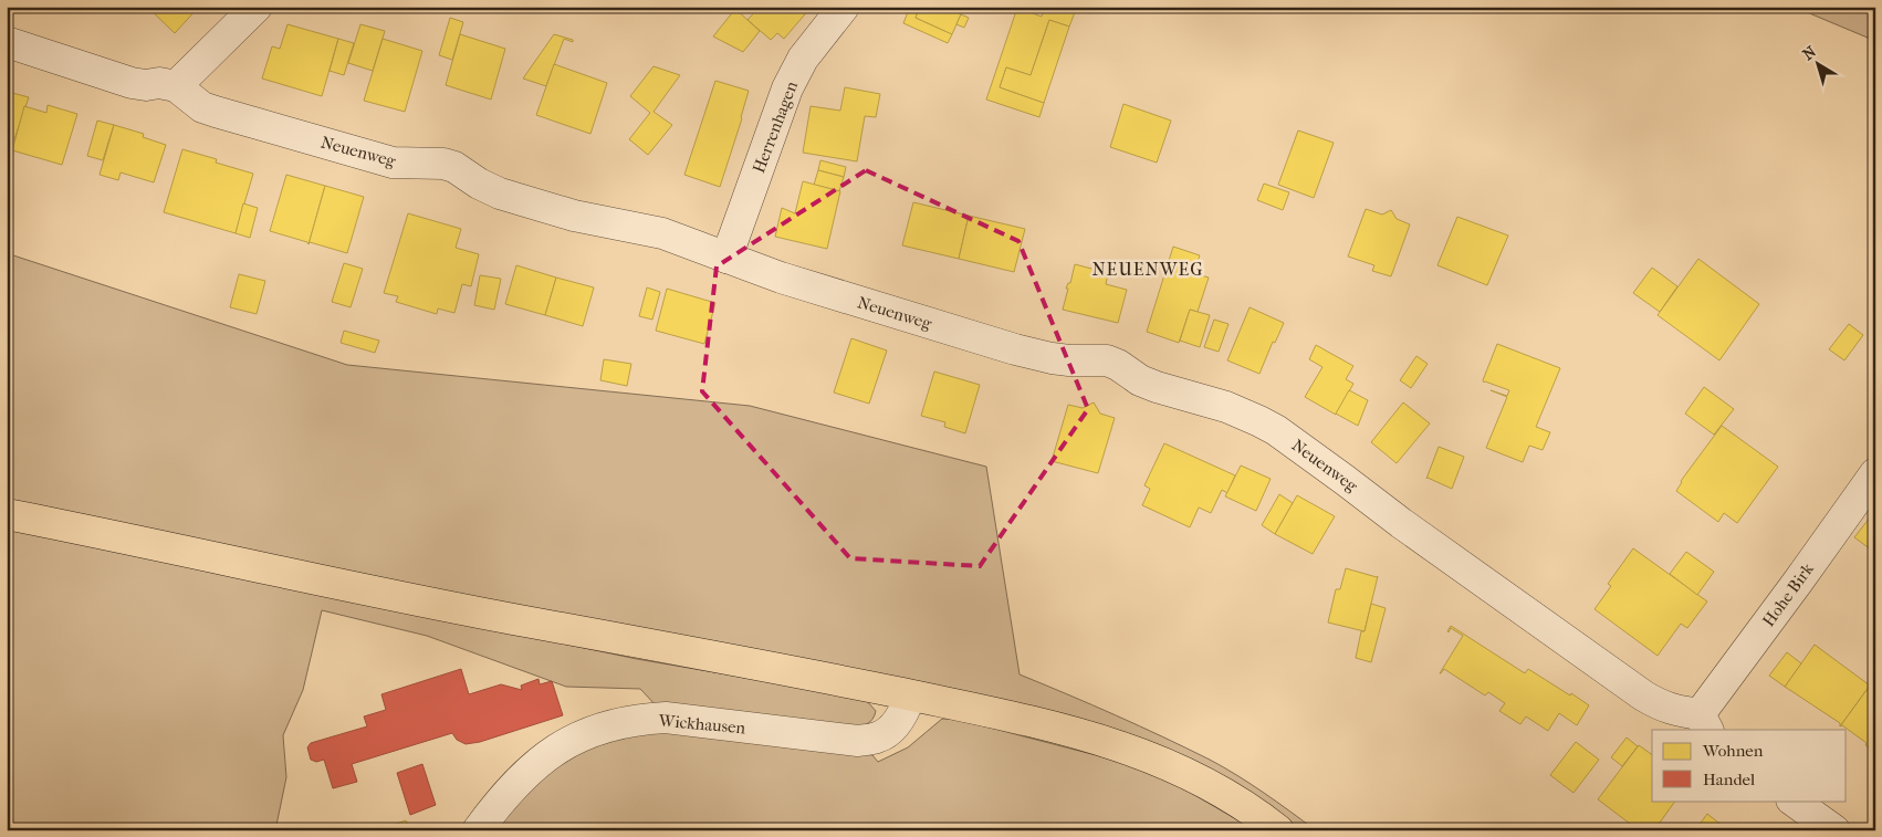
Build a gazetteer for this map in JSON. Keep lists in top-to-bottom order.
{
  "streets": {
    "street": [
      "Herrenhagen",
      "Neuenweg",
      "Hohe Birk",
      "Wickhausen"
    ]
  },
  "crossings": [
    ["Herrenhagen", "Neuenweg"],
    ["Neuenweg", "Hohe Birk"]
  ],
  "districts": ["NEUENWEG"],
  "legend": ["Wohnen", "Handel"],
  "north": "top left"
}
